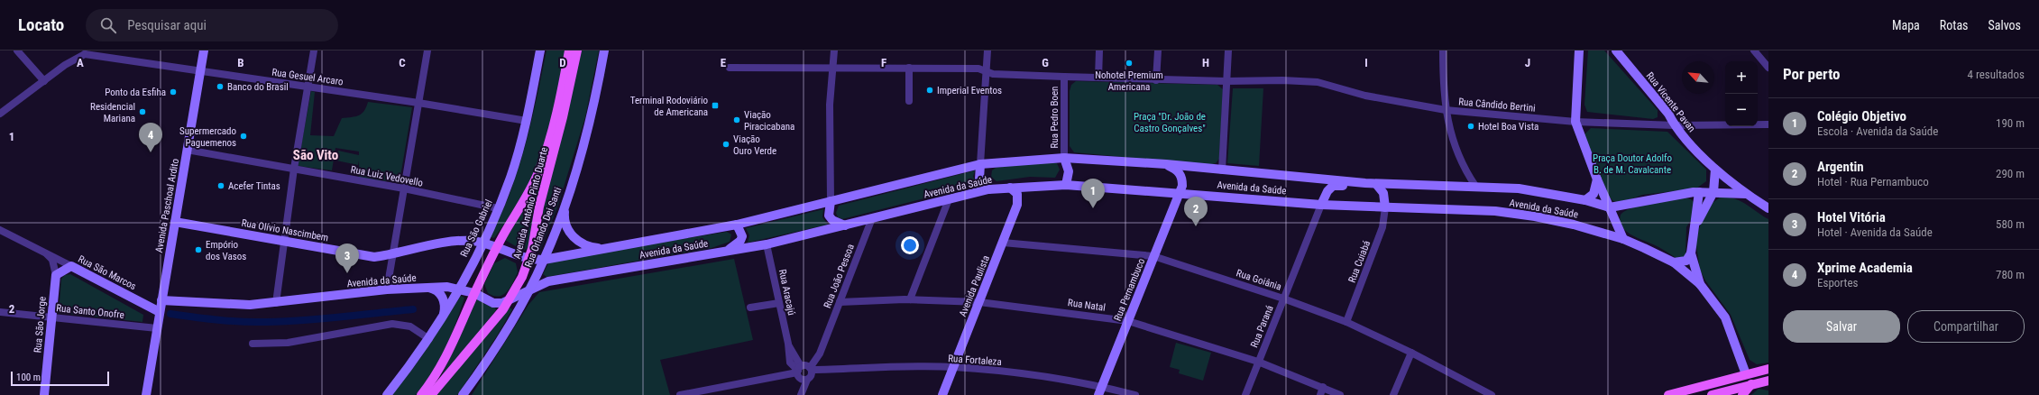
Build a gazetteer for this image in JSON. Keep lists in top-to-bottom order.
{
  "streets": {
    "main road": [
      "Rua Vicente Pavan",
      "Avenida da Saúde",
      "Avenida Antônio Pinto Duarte",
      "Avenida Paschoal Ardito",
      "Rua Orlando Dei Santi",
      "Rua São Gabriel",
      "Rua Olívio Nascimbem",
      "Rua São Marcos",
      "Avenida Paulista",
      "Rua Pernambuco",
      "Rua São Jorge"
    ],
    "street": [
      "Rua Gesuel Arcaro",
      "Rua Cândido Bertini",
      "Rua Pedro Boen",
      "Rua Luiz Vedovello",
      "Rua Cuiabá",
      "Rua João Pessoa",
      "Rua Goiânia",
      "Rua Aracajú",
      "Rua Natal",
      "Rua Santo Onofre",
      "Rua Paraná",
      "Rua Fortaleza"
    ]
  },
  "crossings": [
    ["Rua Gesuel Arcaro", "Avenida Paschoal Ardito"],
    ["Rua Gesuel Arcaro", "Rua São Gabriel"],
    ["Rua Vicente Pavan", "Rua Cândido Bertini"],
    ["Rua Vicente Pavan", "Avenida da Saúde"],
    ["Rua Cândido Bertini", "Rua Pedro Boen"],
    ["Rua Pedro Boen", "Avenida da Saúde"],
    ["Rua Luiz Vedovello", "Avenida Paschoal Ardito"],
    ["Rua Luiz Vedovello", "Rua São Gabriel"],
    ["Avenida da Saúde", "Avenida Antônio Pinto Duarte"],
    ["Avenida da Saúde", "Avenida Paschoal Ardito"],
    ["Avenida da Saúde", "Rua Orlando Dei Santi"],
    ["Avenida da Saúde", "Rua São Gabriel"],
    ["Avenida da Saúde", "Rua Olívio Nascimbem"],
    ["Avenida da Saúde", "Rua Cuiabá"],
    ["Avenida da Saúde", "Rua João Pessoa"],
    ["Avenida da Saúde", "Avenida Paulista"],
    ["Avenida da Saúde", "Rua Pernambuco"],
    ["Avenida da Saúde", "Rua Aracajú"],
    ["Avenida da Saúde", "Rua Paraná"],
    ["Avenida Antônio Pinto Duarte", "Rua Olívio Nascimbem"],
    ["Avenida Paschoal Ardito", "Rua Olívio Nascimbem"],
    ["Avenida Paschoal Ardito", "Rua São Marcos"],
    ["Avenida Paschoal Ardito", "Rua Santo Onofre"],
    ["Rua São Gabriel", "Rua Olívio Nascimbem"],
    ["Rua Cuiabá", "Rua Goiânia"],
    ["Rua João Pessoa", "Rua Aracajú"],
    ["Rua João Pessoa", "Rua Natal"],
    ["Rua João Pessoa", "Rua Fortaleza"],
    ["Rua Goiânia", "Avenida Paulista"],
    ["Rua Goiânia", "Rua Pernambuco"],
    ["Rua Goiânia", "Rua Paraná"],
    ["Avenida Paulista", "Rua Natal"],
    ["Avenida Paulista", "Rua Fortaleza"],
    ["Rua Pernambuco", "Rua Natal"],
    ["Rua Pernambuco", "Rua Fortaleza"],
    ["Rua Aracajú", "Rua Fortaleza"],
    ["Rua Natal", "Rua Paraná"],
    ["Rua Santo Onofre", "Rua São Jorge"]
  ],
  "districts": ["São Vito"],
  "parks": ["Praça \"Dr. João de Castro Gonçalves\"", "Praça Doutor Adolfo B. de M. Cavalcante"],
  "places": {
    "other": [
      "Nohotel Premium Americana",
      "Banco do Brasil",
      "Imperial Eventos",
      "Ponto da Esfiha",
      "Residencial Mariana",
      "Viação Piracicabana",
      "Hotel Boa Vista",
      "Supermercado Paguemenos",
      "Viação Ouro Verde",
      "Acefer Tintas",
      "Empório dos Vasos"
    ],
    "transit": ["Terminal Rodoviário de Americana"]
  },
  "scale_bar": "100 m",
  "north": "top left",
  "page": {
    "header": "Locato",
    "search": "Pesquisar aqui",
    "nav": ["Mapa", "Rotas", "Salvos"],
    "heading": ["Por perto", "4 resultados"],
    "map_buttons": ["+", "−"],
    "list": [
      {
        "mark": "1",
        "name": "Colégio Objetivo",
        "note": "Escola · Avenida da Saúde",
        "value": "190 m"
      },
      {
        "mark": "2",
        "name": "Argentin",
        "note": "Hotel · Rua Pernambuco",
        "value": "290 m"
      },
      {
        "mark": "3",
        "name": "Hotel Vitória",
        "note": "Hotel · Avenida da Saúde",
        "value": "580 m"
      },
      {
        "mark": "4",
        "name": "Xprime Academia",
        "note": "Esportes",
        "value": "780 m"
      }
    ],
    "pins": [
      "4",
      "1",
      "2",
      "3"
    ],
    "buttons": ["Salvar", "Compartilhar"],
    "scale": "100 m"
  },
  "grid": {
    "columns": [
      "A",
      "B",
      "C",
      "D",
      "E",
      "F",
      "G",
      "H",
      "I",
      "J"
    ],
    "rows": ["1", "2"]
  }
}
